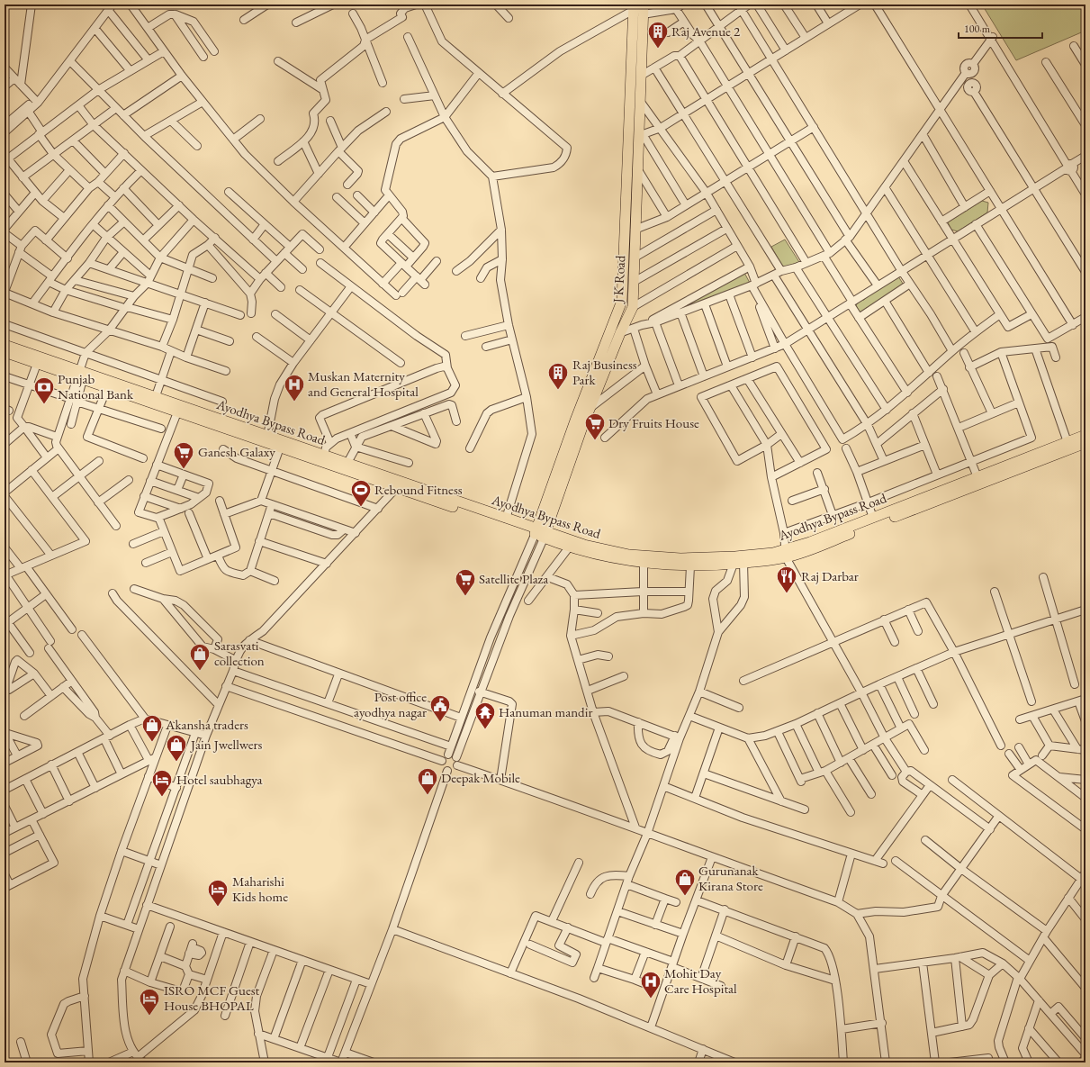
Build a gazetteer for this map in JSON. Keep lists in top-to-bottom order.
{
  "streets": {
    "main road": ["J K Road", "Ayodhya Bypass Road"]
  },
  "crossings": [
    ["J K Road", "Ayodhya Bypass Road"]
  ],
  "places": {
    "building": ["Raj Avenue 2", "Raj Business Park"],
    "hospital": ["Muskan Maternity and General Hospital", "Mohit Day Care Hospital"],
    "bank": ["Punjab National Bank"],
    "supermarket": ["Dry Fruits House", "Ganesh Galaxy", "Satellite Plaza"],
    "sports": ["Rebound Fitness"],
    "restaurant": ["Raj Darbar"],
    "shop": [
      "Sarasvati collection",
      "Akansha traders",
      "Jain Jwellwers",
      "Deepak Mobile",
      "Gurunanak Kirana Store"
    ],
    "public building": ["Post office ayodhya nagar"],
    "temple": ["Hanuman mandir"],
    "hotel": ["Hotel saubhagya", "Maharishi Kids home", "ISRO MCF Guest House BHOPAL"]
  },
  "scale_bar": "100 m"
}
